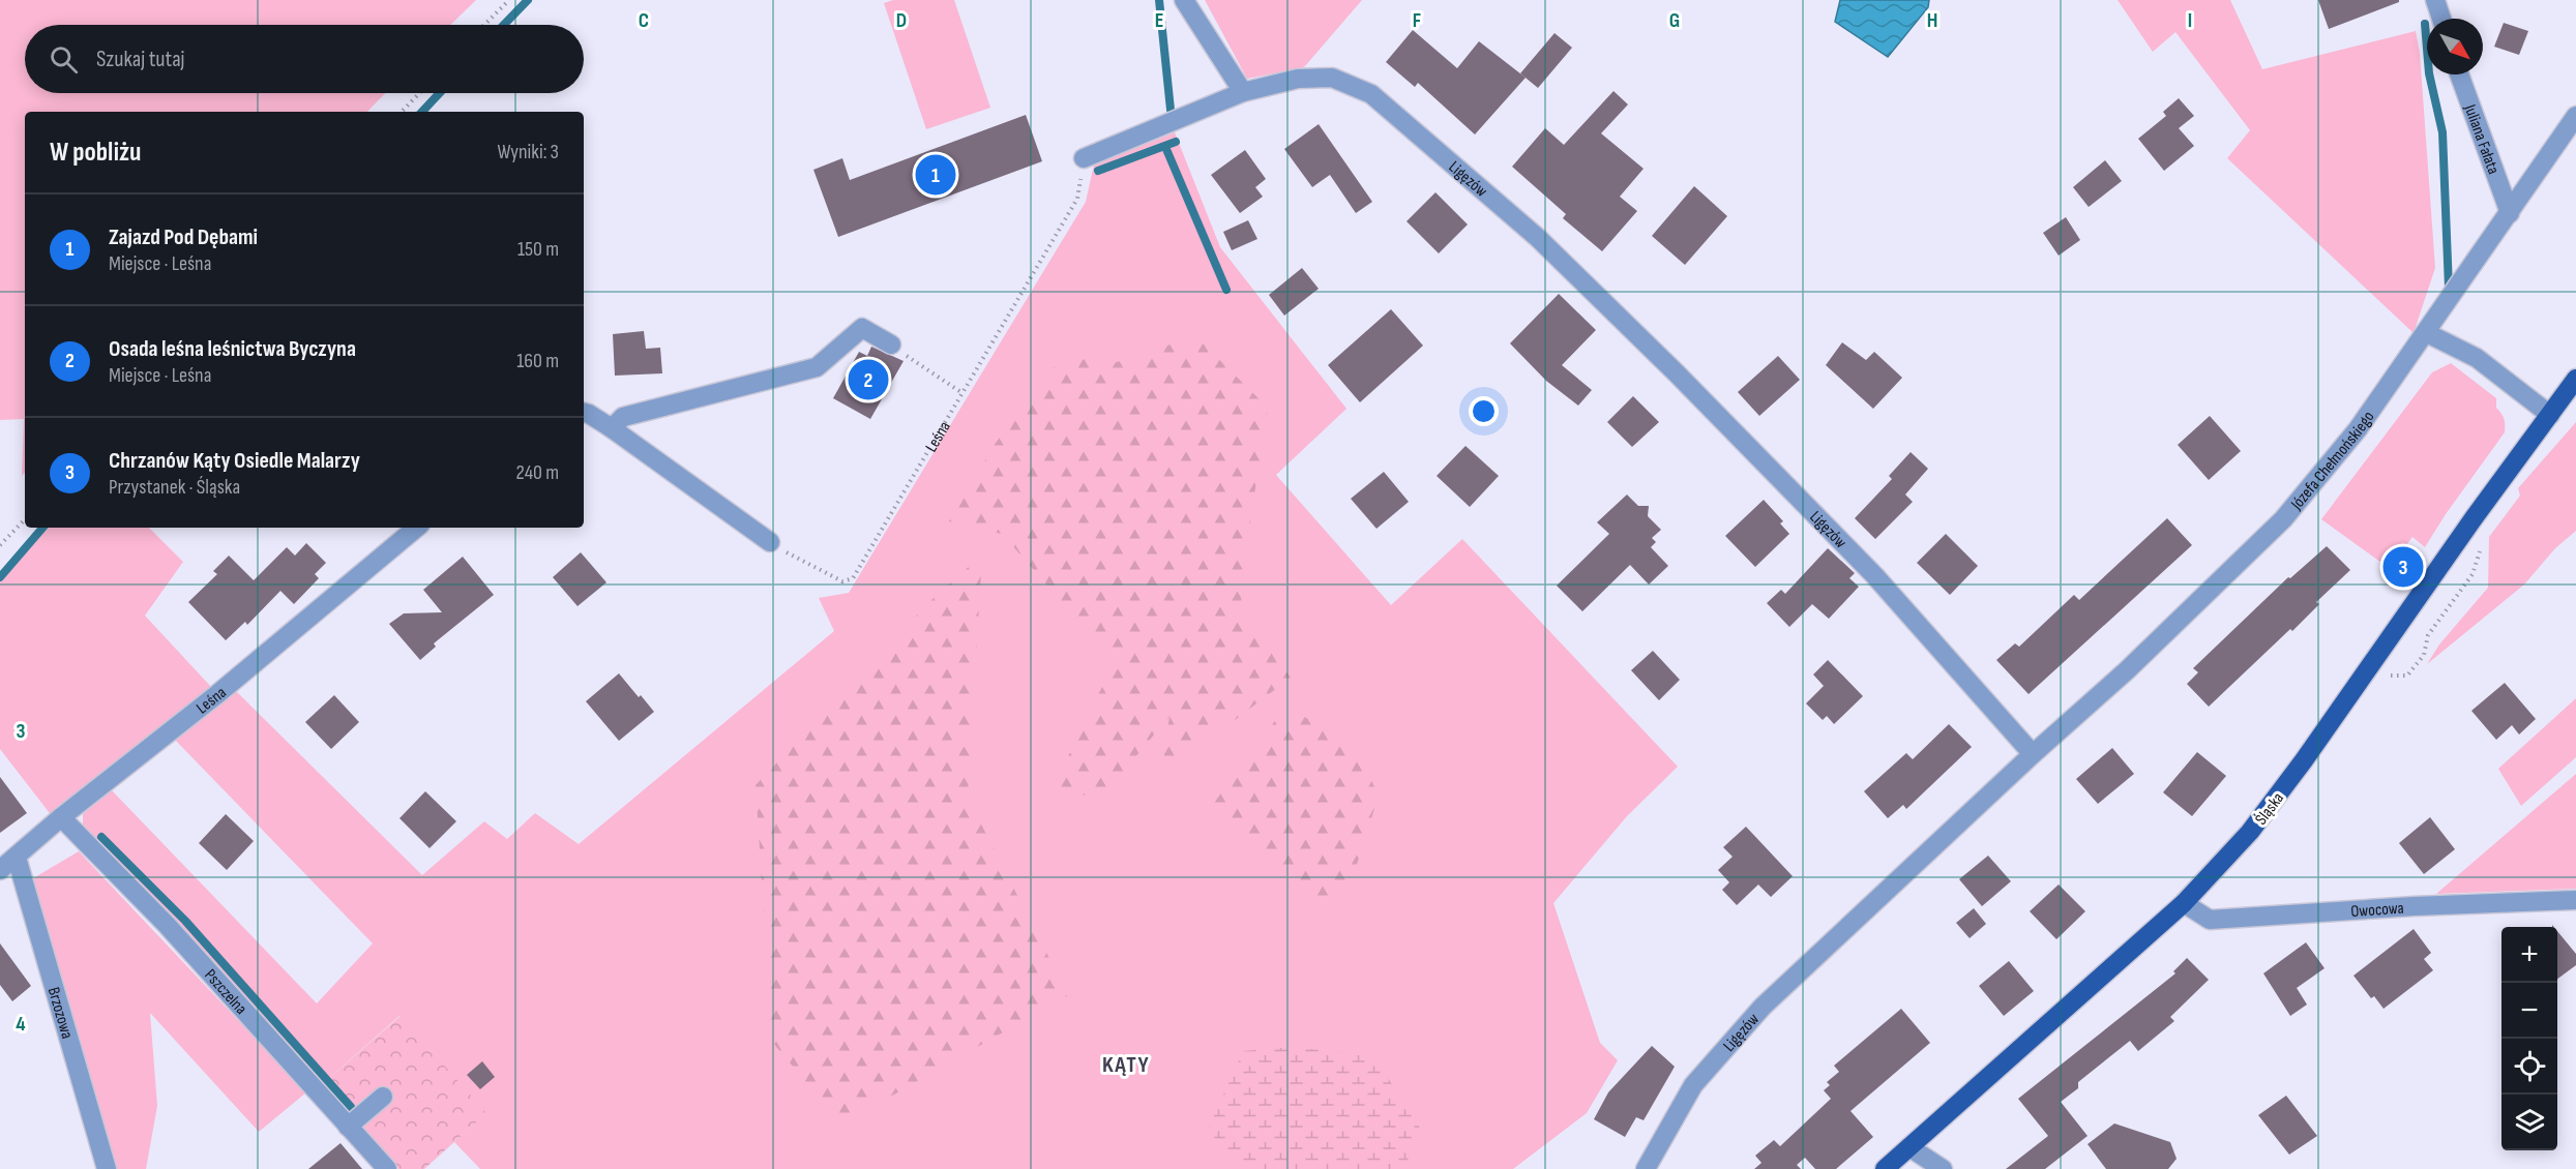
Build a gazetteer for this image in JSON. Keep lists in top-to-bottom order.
{
  "streets": {
    "main road": ["Śląska"],
    "street": [
      "Juliana Fałata",
      "Ligęzów",
      "Leśna",
      "Józefa Chełmońskiego",
      "Owocowa",
      "Pszczelna",
      "Brzozowa"
    ]
  },
  "crossings": [
    ["Juliana Fałata", "Józefa Chełmońskiego"],
    ["Ligęzów", "Józefa Chełmońskiego"],
    ["Leśna", "Pszczelna"],
    ["Leśna", "Brzozowa"],
    ["Śląska", "Owocowa"]
  ],
  "districts": ["KĄTY"],
  "north": "bottom right",
  "page": {
    "search": "Szukaj tutaj",
    "heading": ["W pobliżu", "Wyniki: 3"],
    "pins": ["1", "2", "3"],
    "list": [
      {
        "mark": "1",
        "name": "Zajazd Pod Dębami",
        "note": "Miejsce · Leśna",
        "value": "150 m"
      },
      {
        "mark": "2",
        "name": "Osada leśna leśnictwa Byczyna",
        "note": "Miejsce · Leśna",
        "value": "160 m"
      },
      {
        "mark": "3",
        "name": "Chrzanów Kąty Osiedle Malarzy",
        "note": "Przystanek · Śląska",
        "value": "240 m"
      }
    ],
    "map_buttons": ["+", "−"]
  },
  "grid": {
    "columns": [
      "C",
      "D",
      "E",
      "F",
      "G",
      "H",
      "I"
    ],
    "rows": ["3", "4"]
  }
}
